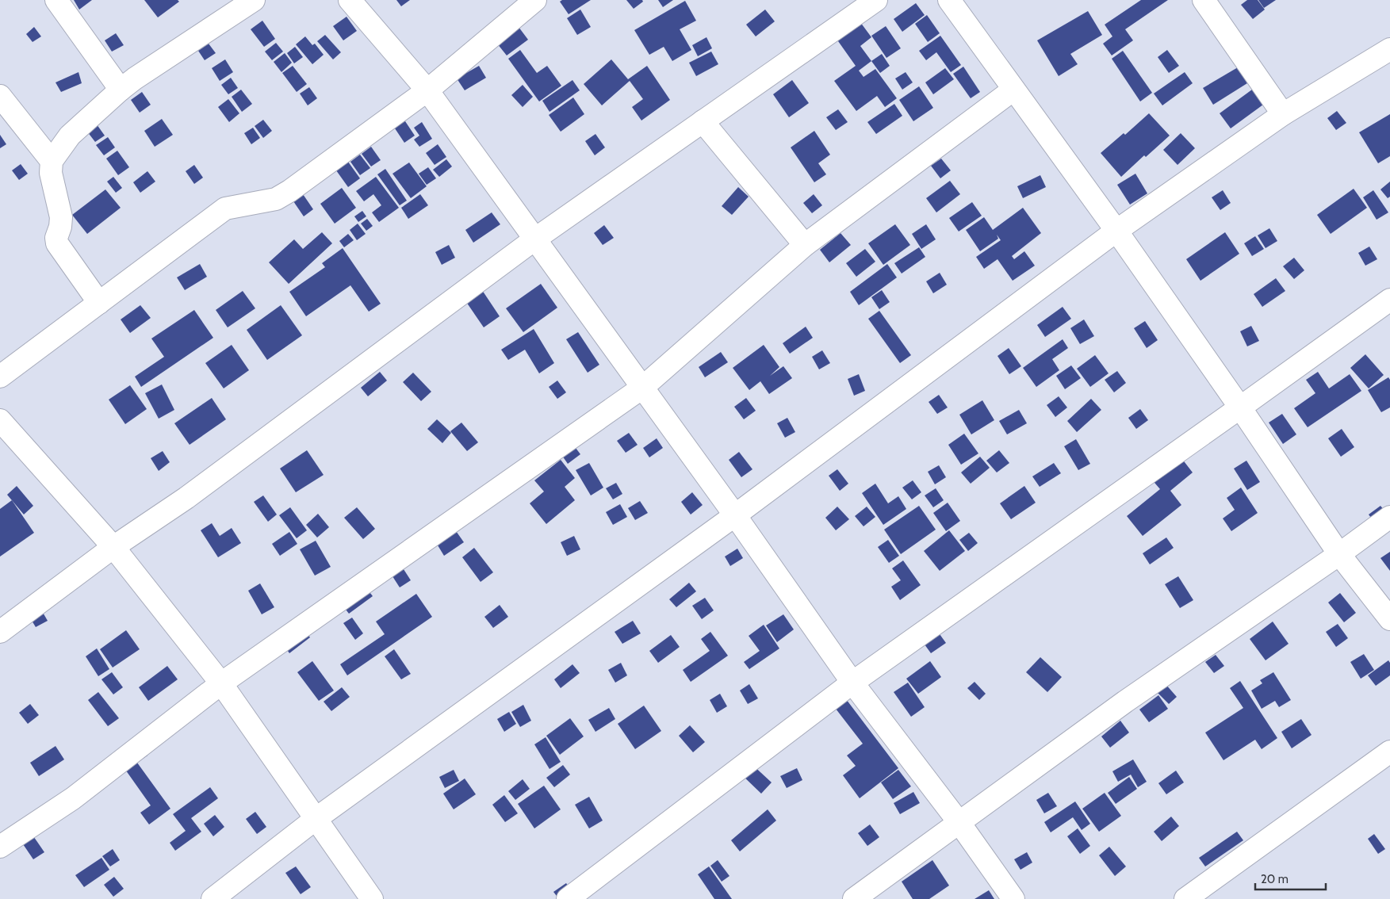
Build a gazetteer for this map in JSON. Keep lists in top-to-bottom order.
{
  "scale_bar": "20 m"
}
